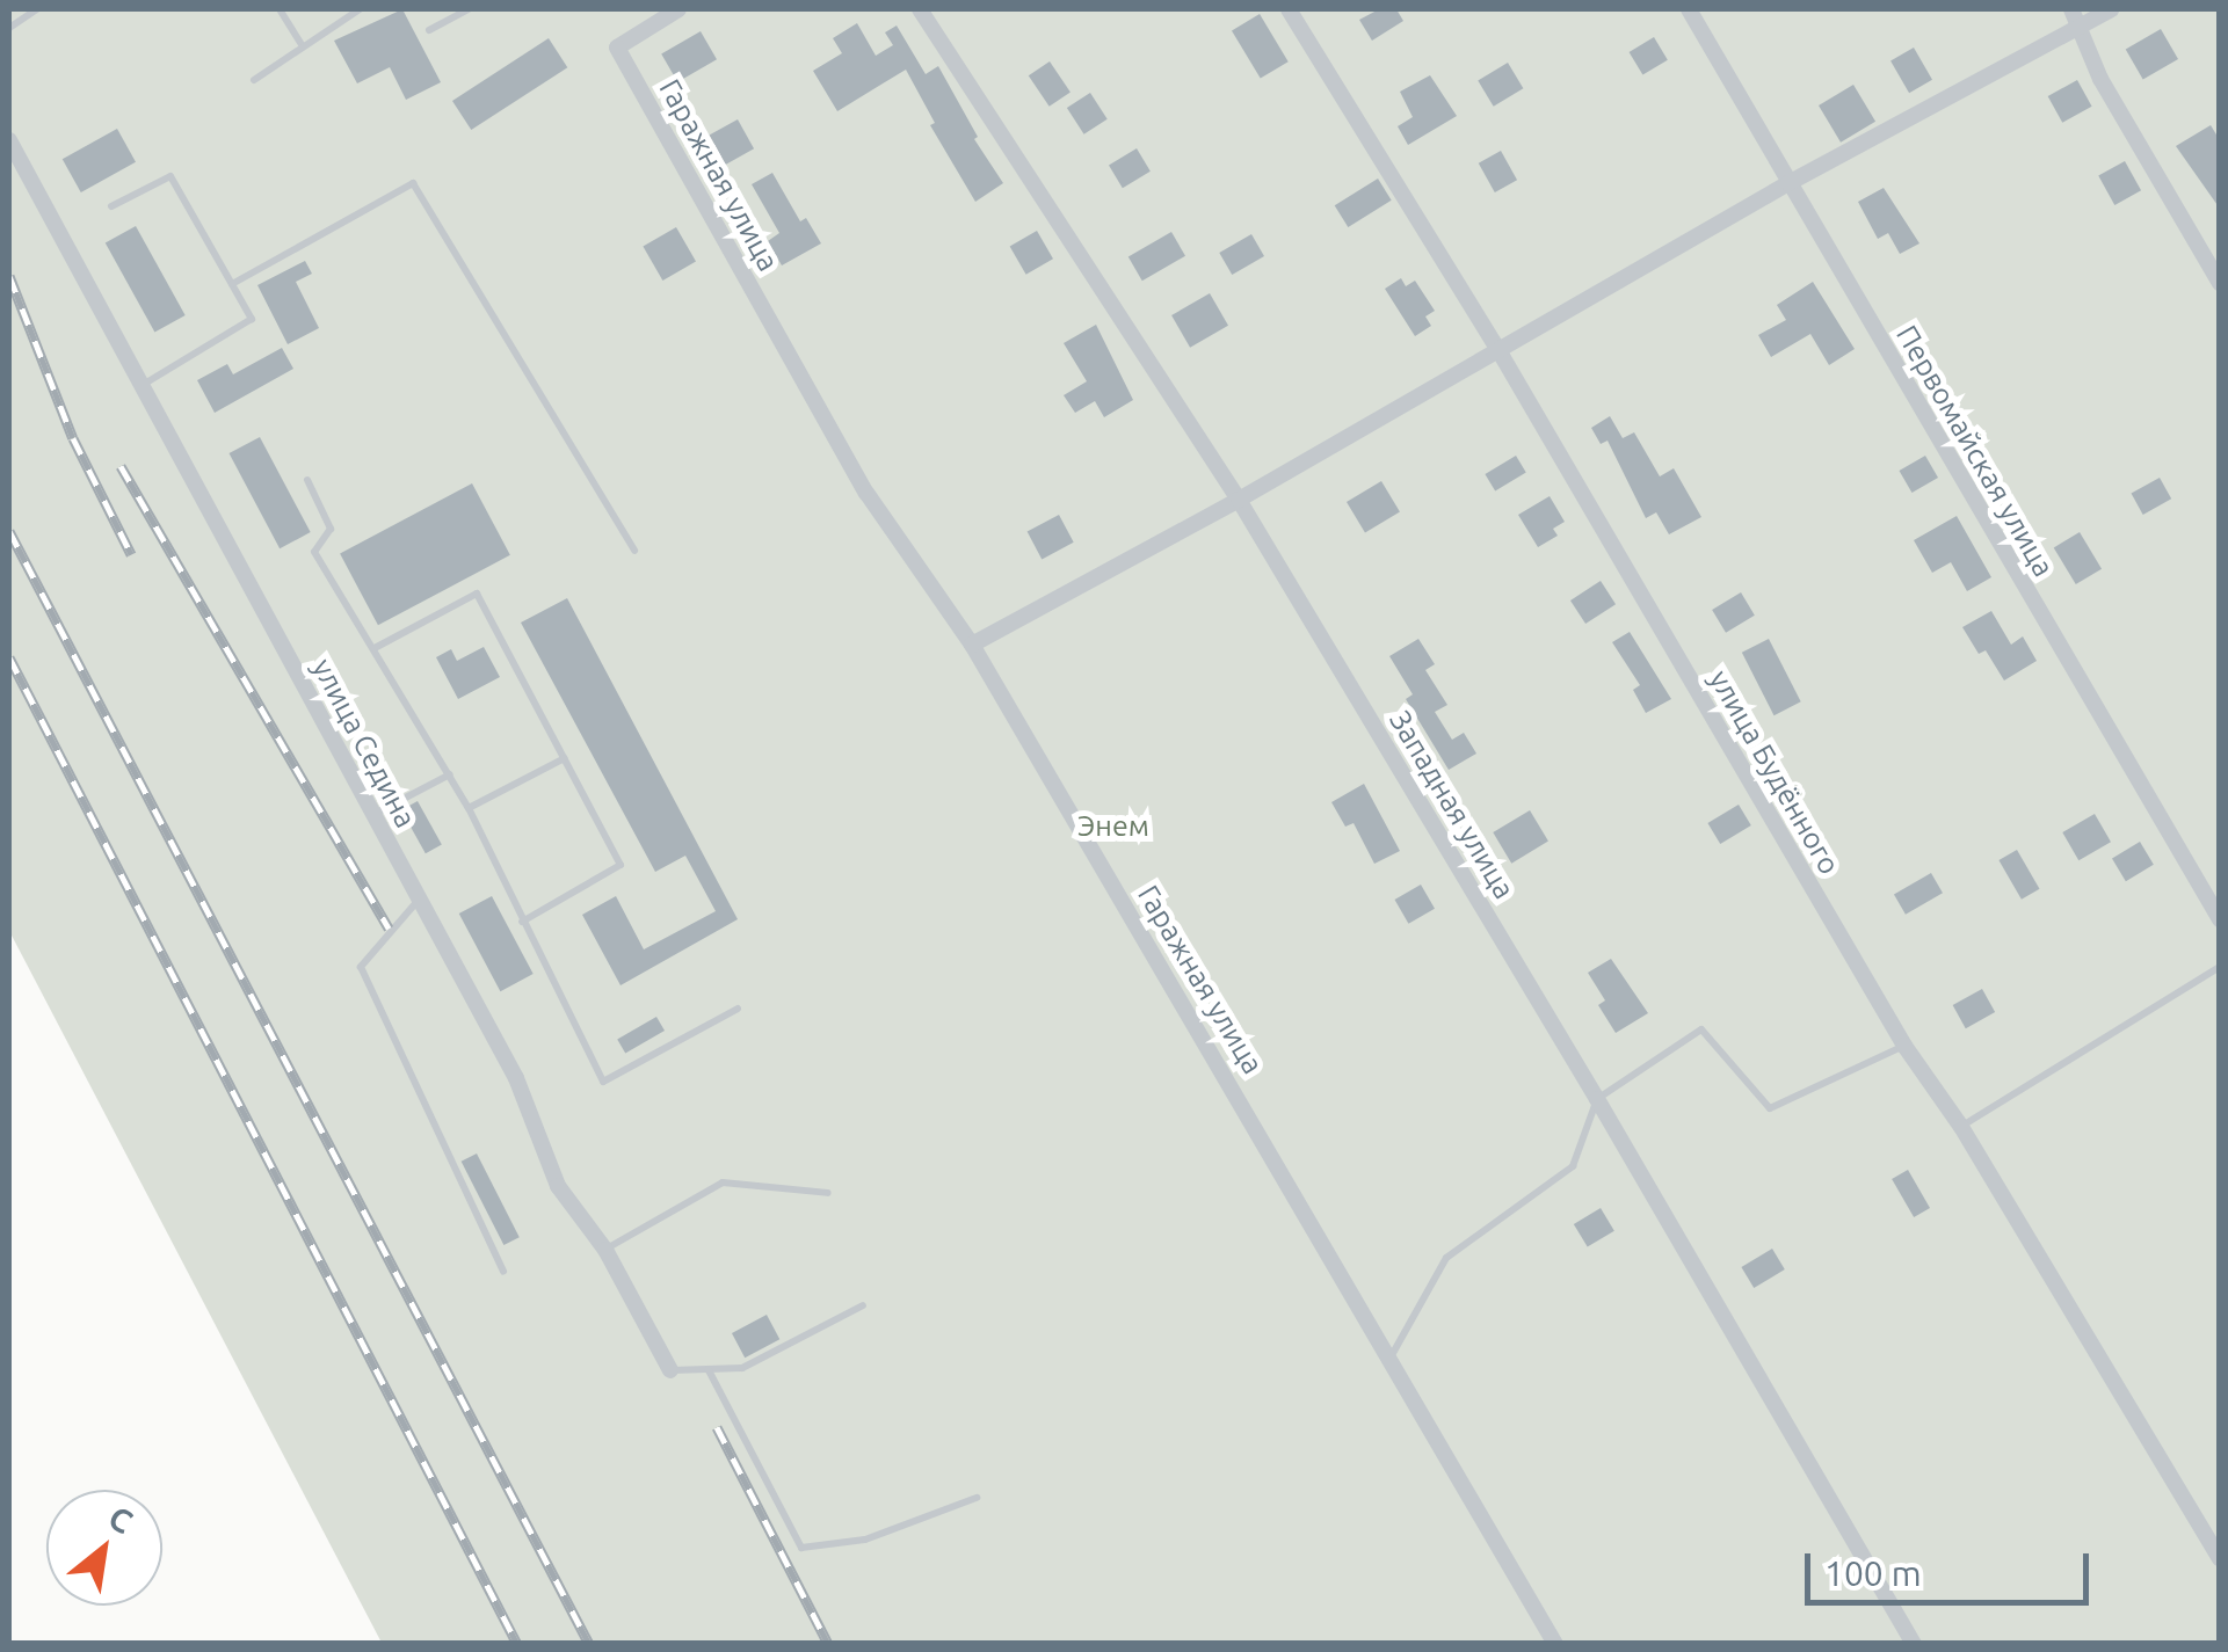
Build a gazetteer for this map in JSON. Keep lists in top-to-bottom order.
{
  "streets": {
    "street": [
      "Гаражная улица",
      "Первомайская улица",
      "улица Седина",
      "улица Будённого",
      "Западная улица"
    ]
  },
  "parks": ["Энем"],
  "scale_bar": "100 m",
  "north": "top right"
}
